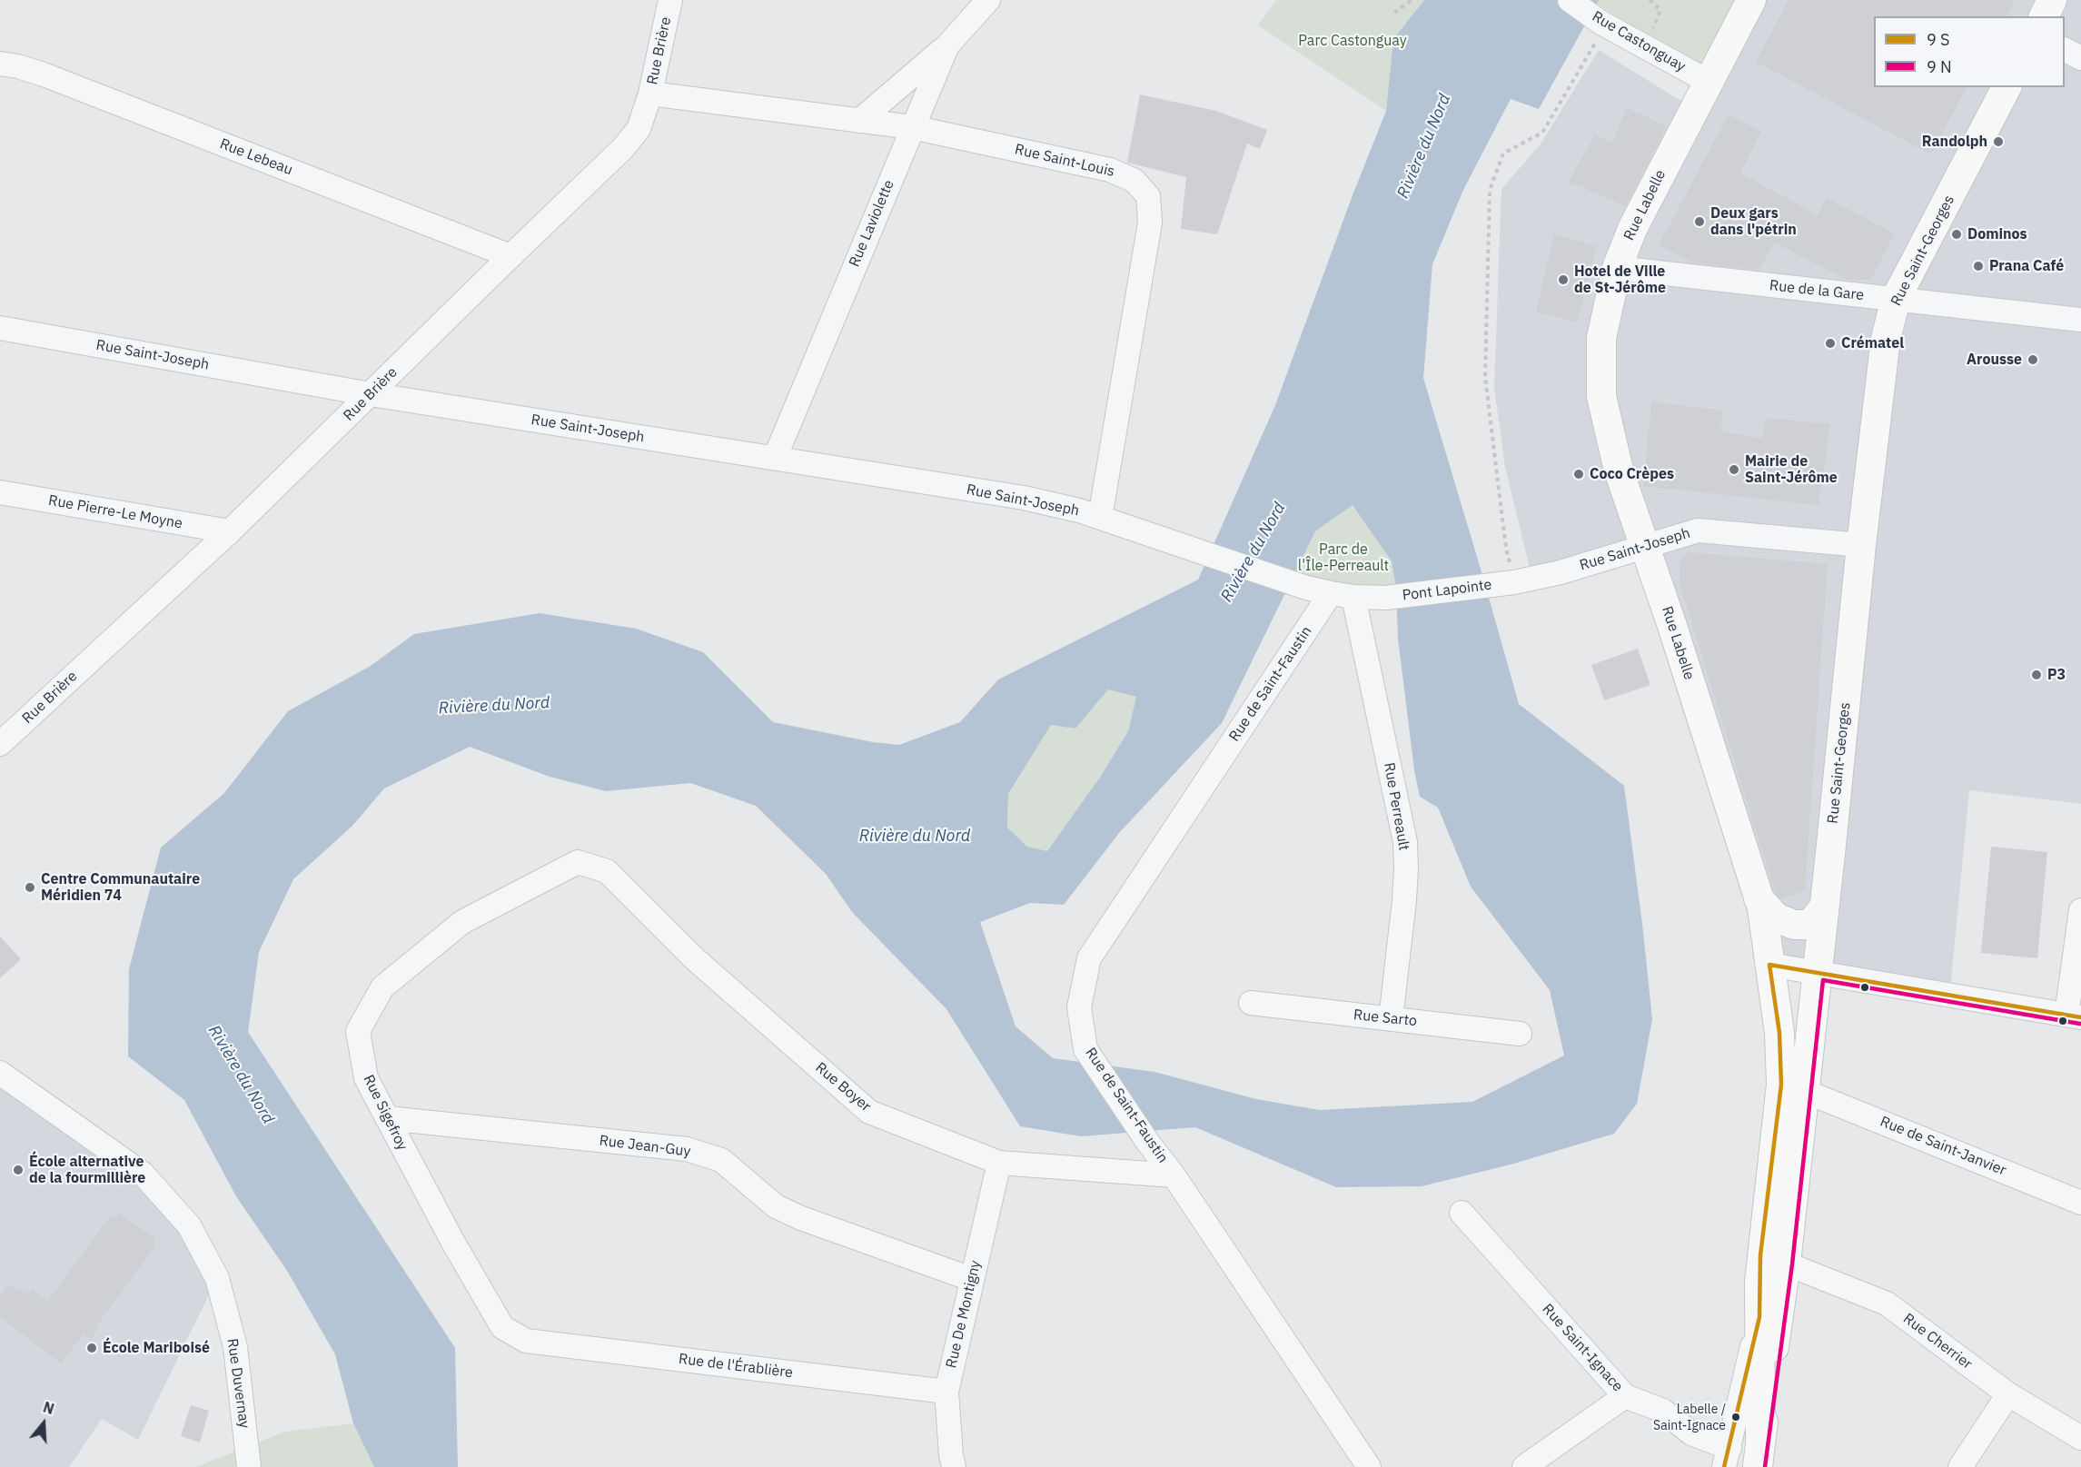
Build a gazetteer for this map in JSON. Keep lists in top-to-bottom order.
{
  "streets": {
    "main road": ["Rue Labelle", "Rue Saint-Georges"],
    "street": [
      "Rue Castonguay",
      "Rue Brière",
      "Rue Lebeau",
      "Rue Saint-Louis",
      "Rue Laviolette",
      "Rue de la Gare",
      "Rue Saint-Joseph",
      "Rue Pierre-Le Moyne",
      "Pont Lapointe",
      "Rue de Saint-Faustin",
      "Rue Perreault",
      "Rue Sarto",
      "Rue Boyer",
      "Rue Sigefroy",
      "Rue Jean-Guy",
      "Rue de Saint-Janvier",
      "Rue De Montigny",
      "Rue Cherrier",
      "Rue Saint-Ignace",
      "Rue de l'Érablière",
      "Rue Duvernay"
    ]
  },
  "crossings": [
    ["Rue Castonguay", "Rue Labelle"],
    ["Rue Brière", "Rue Lebeau"],
    ["Rue Brière", "Rue Saint-Louis"],
    ["Rue Brière", "Rue Saint-Joseph"],
    ["Rue Brière", "Rue Pierre-Le Moyne"],
    ["Rue Saint-Louis", "Rue Laviolette"],
    ["Rue Saint-Louis", "Rue Saint-Joseph"],
    ["Rue Labelle", "Rue Saint-Georges"],
    ["Rue Labelle", "Rue de la Gare"],
    ["Rue Labelle", "Rue Saint-Joseph"],
    ["Rue Labelle", "Rue Saint-Ignace"],
    ["Rue Laviolette", "Rue Saint-Joseph"],
    ["Rue Saint-Georges", "Rue de la Gare"],
    ["Rue Saint-Georges", "Rue Saint-Joseph"],
    ["Rue Saint-Georges", "Rue de Saint-Janvier"],
    ["Rue Saint-Georges", "Rue Cherrier"],
    ["Rue Saint-Joseph", "Pont Lapointe"],
    ["Rue Saint-Joseph", "Rue de Saint-Faustin"],
    ["Pont Lapointe", "Rue Perreault"],
    ["Rue de Saint-Faustin", "Rue Boyer"],
    ["Rue Perreault", "Rue Sarto"],
    ["Rue Boyer", "Rue Sigefroy"],
    ["Rue Boyer", "Rue De Montigny"],
    ["Rue Sigefroy", "Rue Jean-Guy"],
    ["Rue Sigefroy", "Rue de l'Érablière"],
    ["Rue Jean-Guy", "Rue De Montigny"],
    ["Rue De Montigny", "Rue de l'Érablière"]
  ],
  "water": ["Rivière du Nord"],
  "parks": ["Parc Castonguay", "Parc de l'Île-Perreault"],
  "places": [
    "Randolph",
    "Deux gars dans l'pétrin",
    "Dominos",
    "Prana Café",
    "Hotel de Ville de St-Jérôme",
    "Crématel",
    "Arousse",
    "Mairie de Saint-Jérôme",
    "Coco Crèpes",
    "P3",
    "Centre Communautaire Méridien 74",
    "École alternative de la fourmillière",
    "École Mariboisé",
    "Labelle / Saint-Ignace"
  ],
  "legend": ["9 S", "9 N"],
  "north": "top"
}
